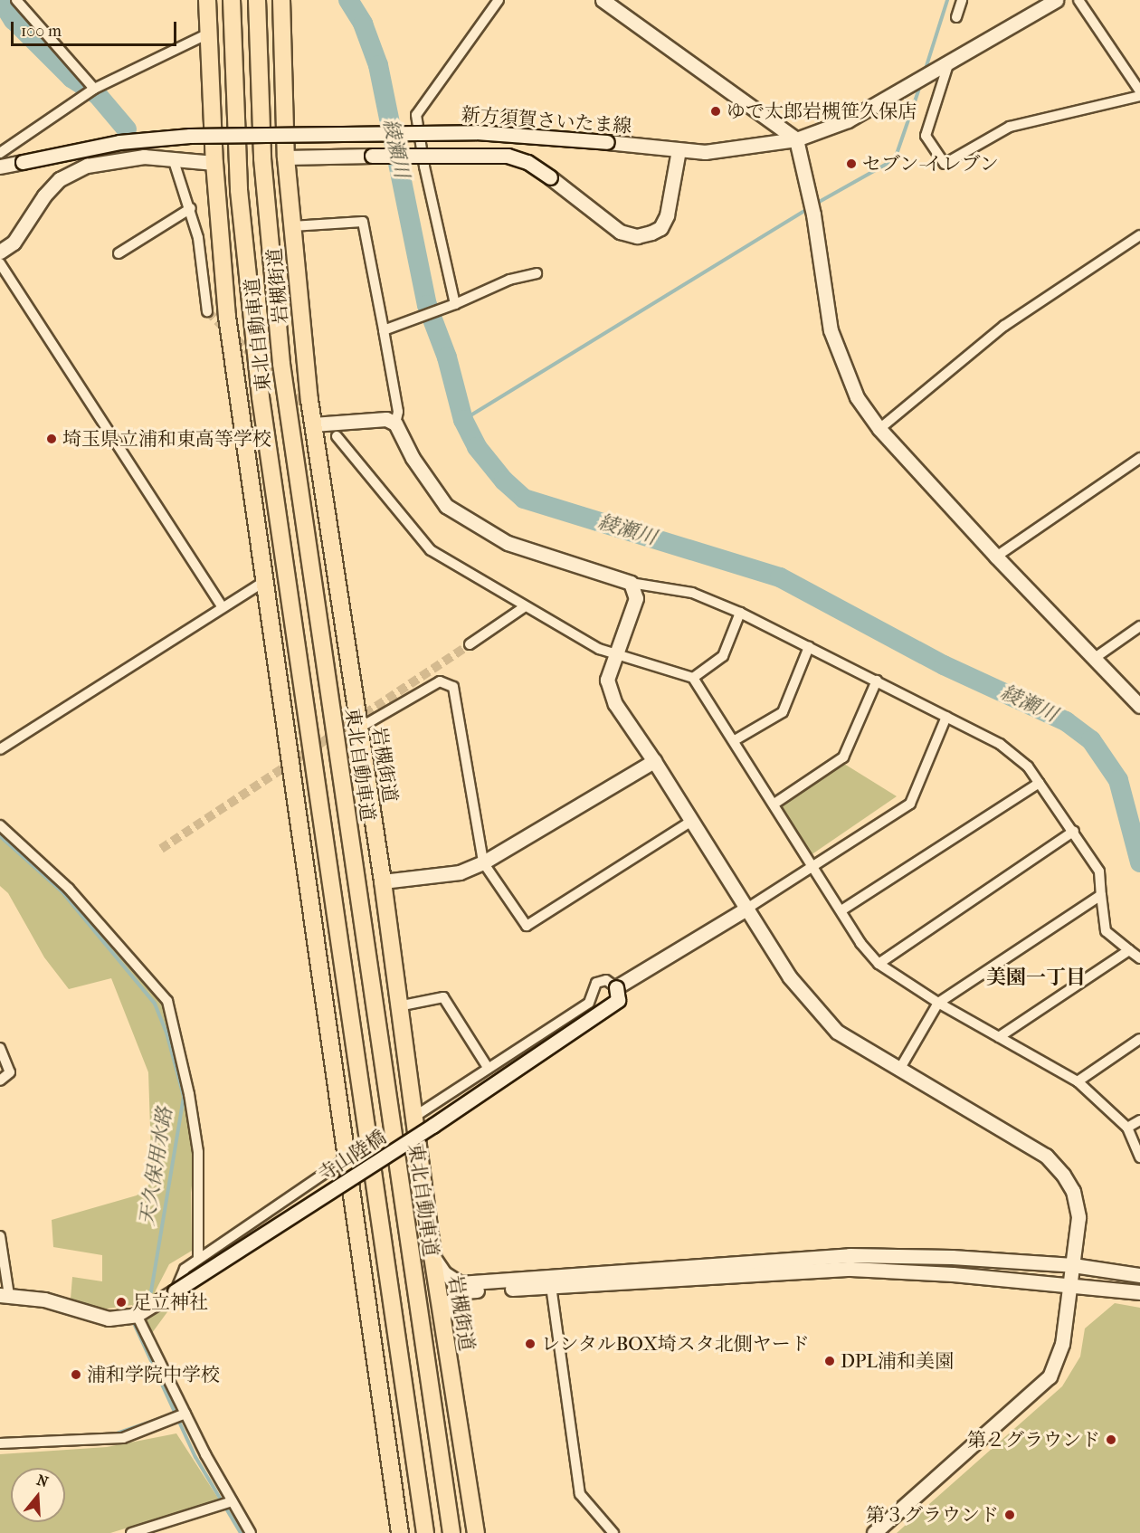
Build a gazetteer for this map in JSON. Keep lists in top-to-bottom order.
{
  "streets": {
    "highway": ["岩槻街道", "東北自動車道"],
    "street": ["新方須賀さいたま線", "寺山陸橋"]
  },
  "districts": ["美園一丁目"],
  "water": ["綾瀬川", "天久保用水路"],
  "places": [
    "ゆで太郎岩槻笹久保店",
    "セブン-イレブン",
    "埼玉県立浦和東高等学校",
    "足立神社",
    "レンタルBOX埼スタ北側ヤード",
    "DPL浦和美園",
    "浦和学院中学校",
    "第２グラウンド",
    "第３グラウンド"
  ],
  "scale_bar": "100 m",
  "north": "top"
}
